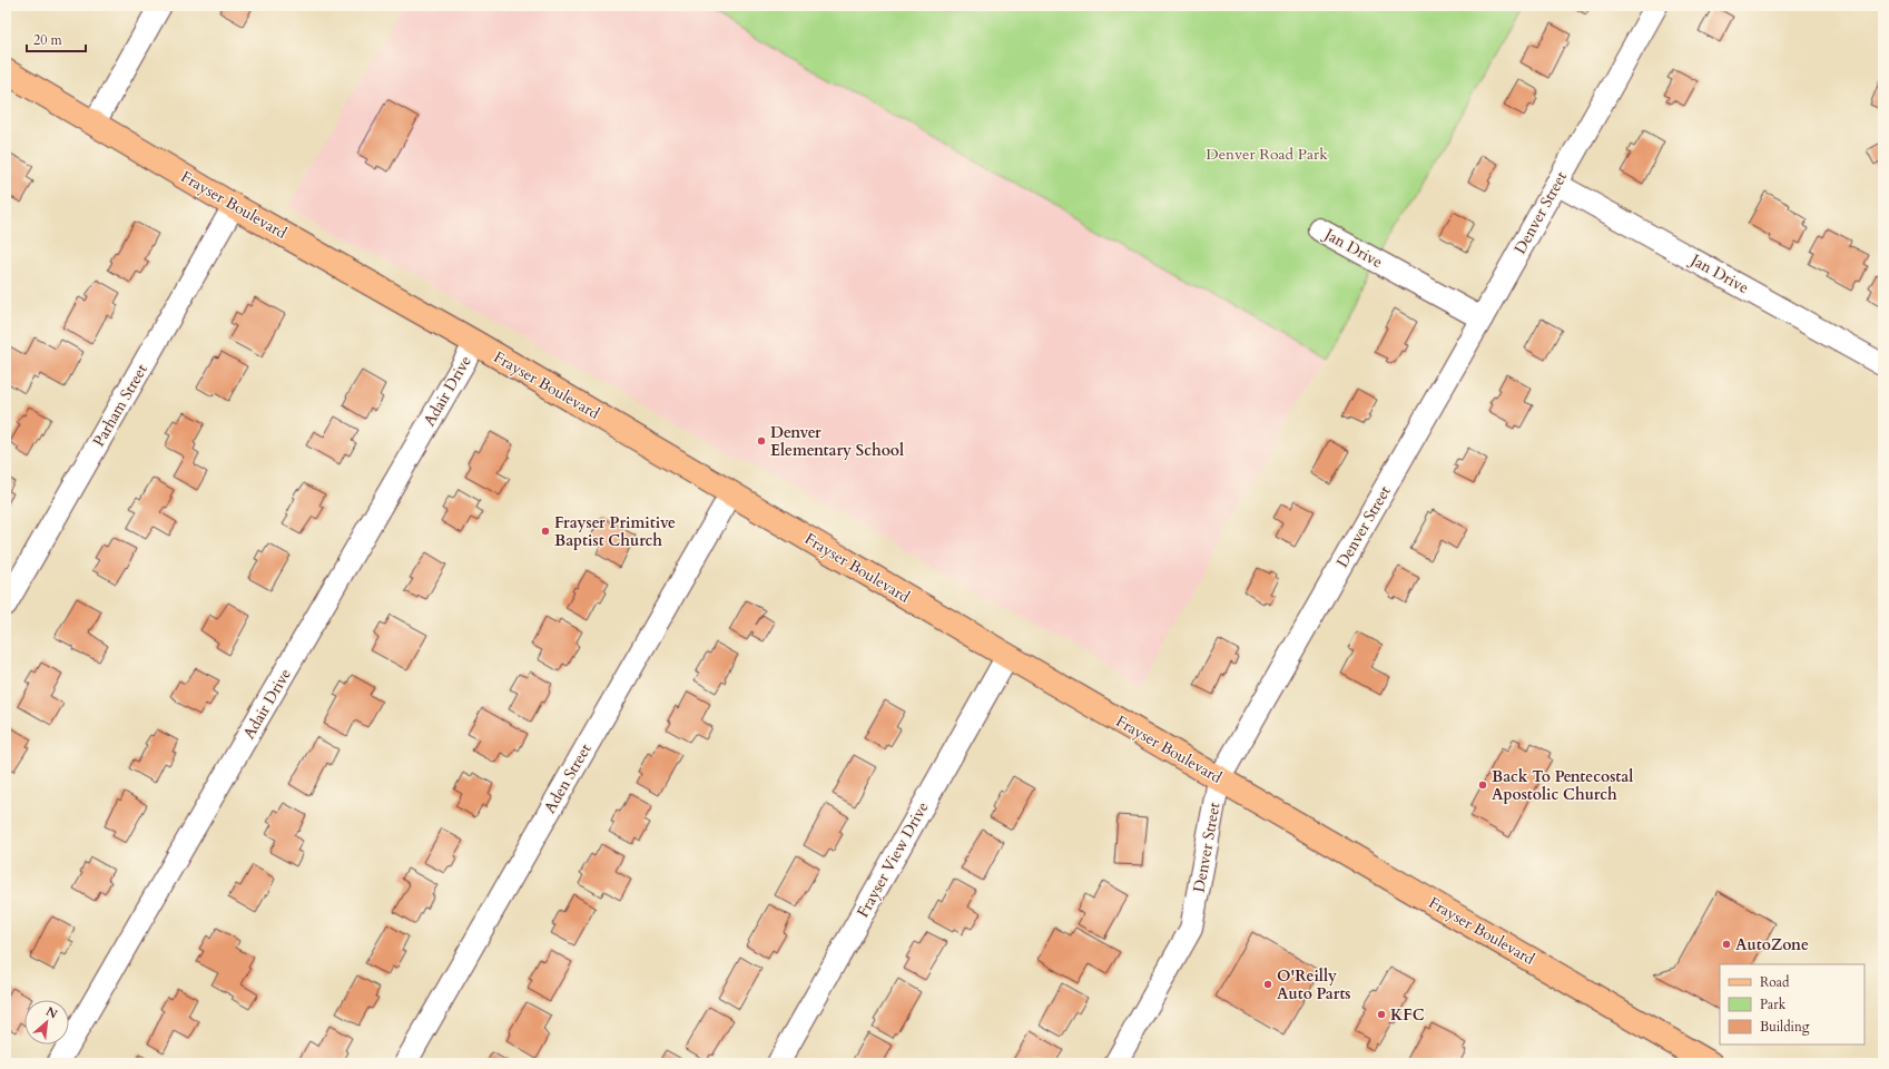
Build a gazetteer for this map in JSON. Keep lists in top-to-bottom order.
{
  "streets": {
    "main road": ["Frayser Boulevard"],
    "street": [
      "Denver Street",
      "Jan Drive",
      "Adair Drive",
      "Parham Street",
      "Aden Street",
      "Frayser View Drive"
    ]
  },
  "crossings": [
    ["Frayser Boulevard", "Denver Street"],
    ["Frayser Boulevard", "Adair Drive"],
    ["Frayser Boulevard", "Parham Street"],
    ["Frayser Boulevard", "Aden Street"],
    ["Frayser Boulevard", "Frayser View Drive"],
    ["Denver Street", "Jan Drive"]
  ],
  "parks": ["Denver Road Park"],
  "places": [
    "Denver Elementary School",
    "Frayser Primitive Baptist Church",
    "Back To Pentecostal Apostolic Church",
    "AutoZone",
    "O'Reilly Auto Parts",
    "KFC"
  ],
  "legend": ["Road", "Park", "Building"],
  "scale_bar": "20 m",
  "north": "top right"
}
